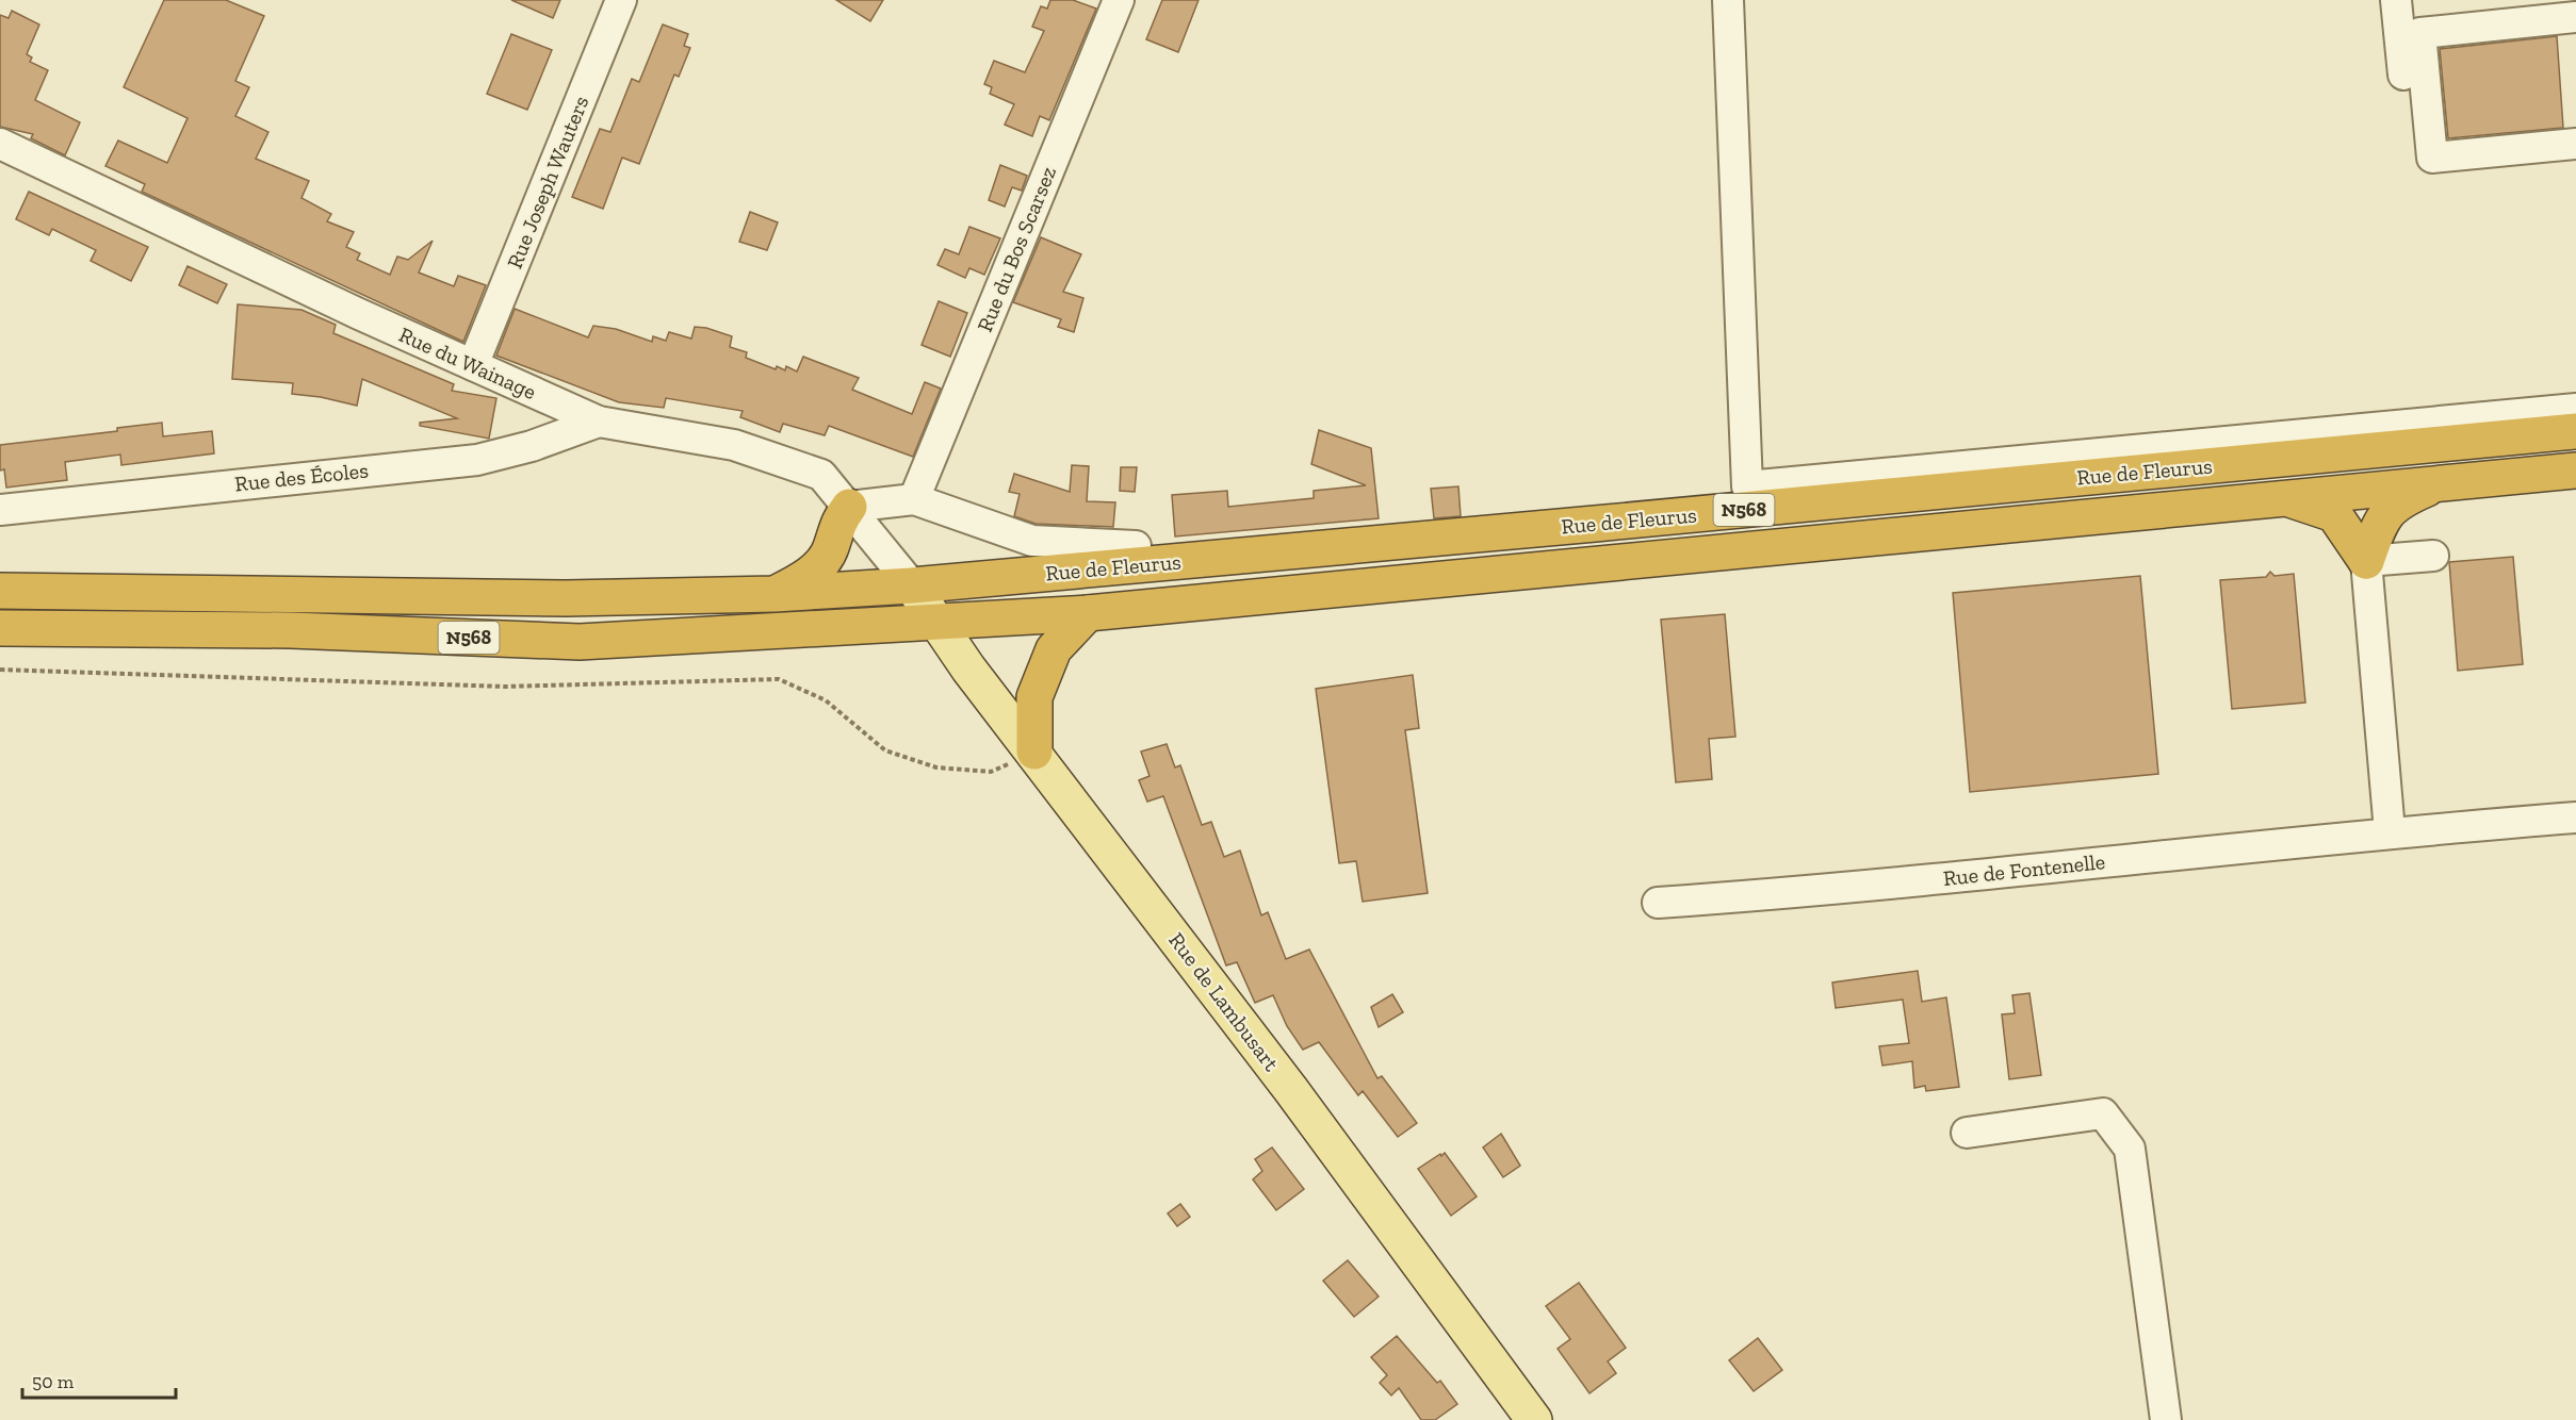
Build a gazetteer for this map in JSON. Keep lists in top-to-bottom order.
{
  "streets": {
    "highway": ["Rue de Fleurus", "N568"],
    "main road": ["Rue de Lambusart"],
    "street": [
      "Rue Joseph Wauters",
      "Rue du Bos Scarsez",
      "Rue du Wainage",
      "Rue des Écoles",
      "Rue de Fontenelle"
    ]
  },
  "crossings": [
    ["Rue Joseph Wauters", "Rue du Wainage"],
    ["Rue du Bos Scarsez", "Rue de Fleurus"],
    ["Rue du Wainage", "Rue de Fleurus"],
    ["Rue du Wainage", "Rue des Écoles"],
    ["Rue du Wainage", "N568"],
    ["Rue du Wainage", "Rue de Lambusart"],
    ["Rue de Fleurus", "N568"],
    ["Rue de Fleurus", "Rue de Lambusart"],
    ["N568", "Rue de Lambusart"]
  ],
  "scale_bar": "50 m"
}
